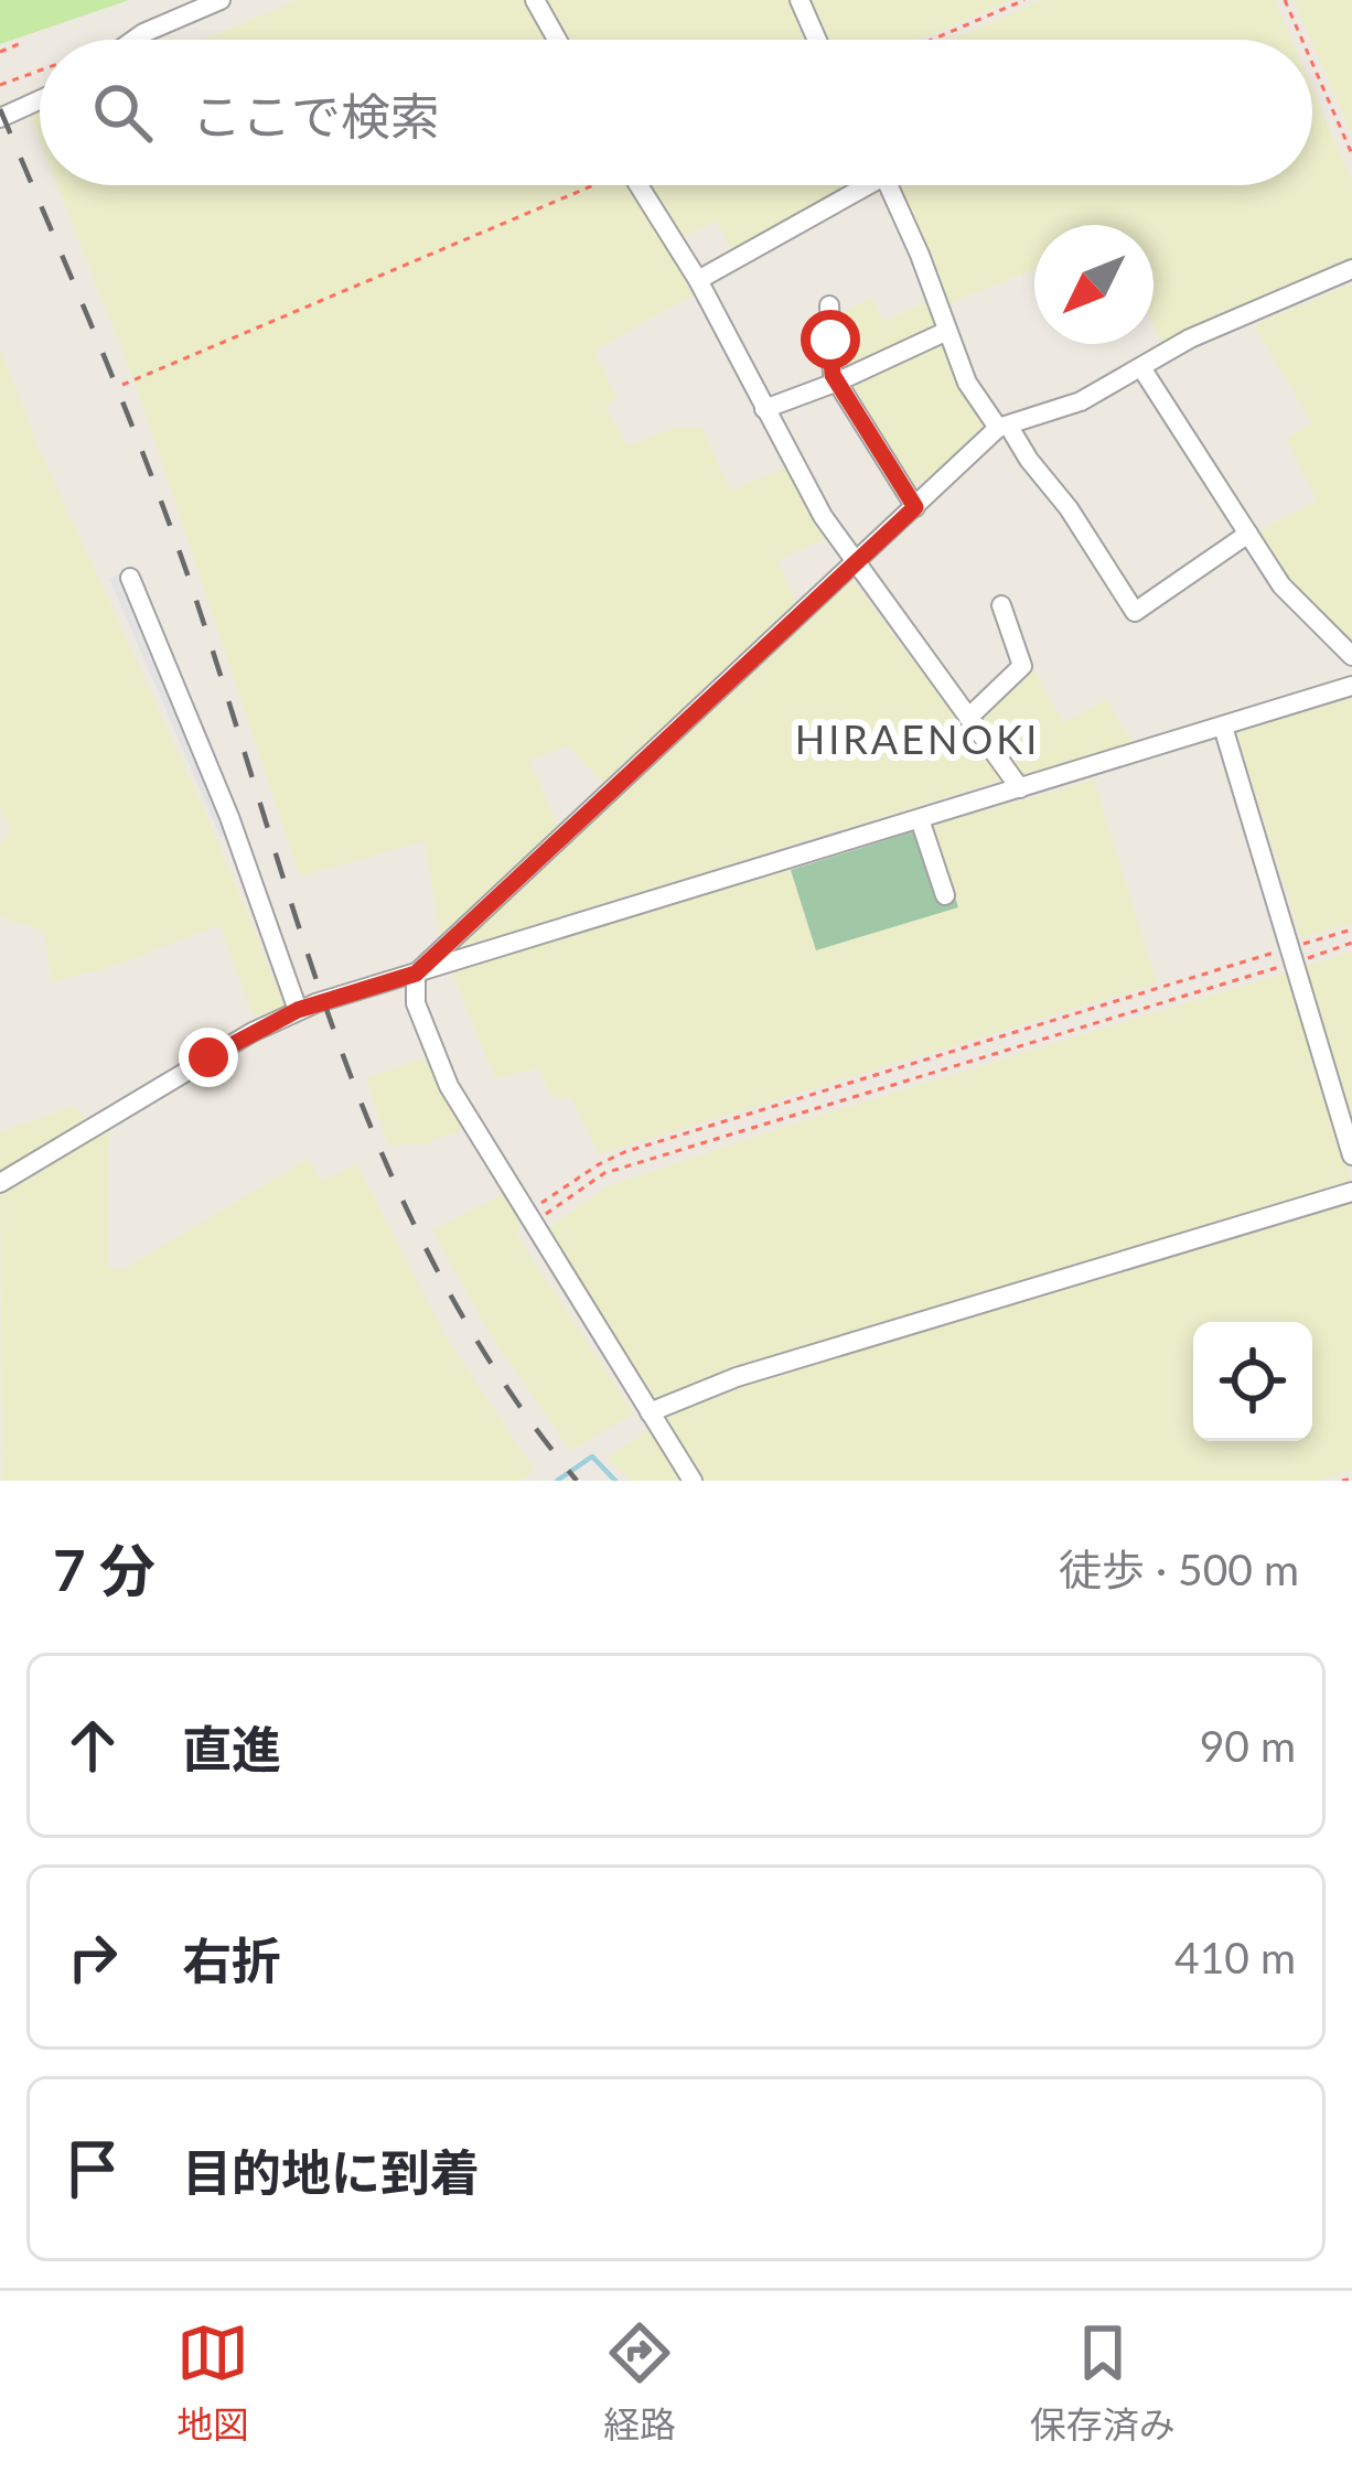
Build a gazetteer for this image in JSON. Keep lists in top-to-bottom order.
{
  "districts": ["HIRAENOKI"],
  "north": "bottom left",
  "page": {
    "search": "ここで検索",
    "heading": ["7 分", "徒歩 · 500 m"],
    "list": [
      ["直進", "90 m"],
      ["右折", "410 m"],
      "目的地に到着"
    ],
    "nav": ["地図", "経路", "保存済み"]
  }
}
